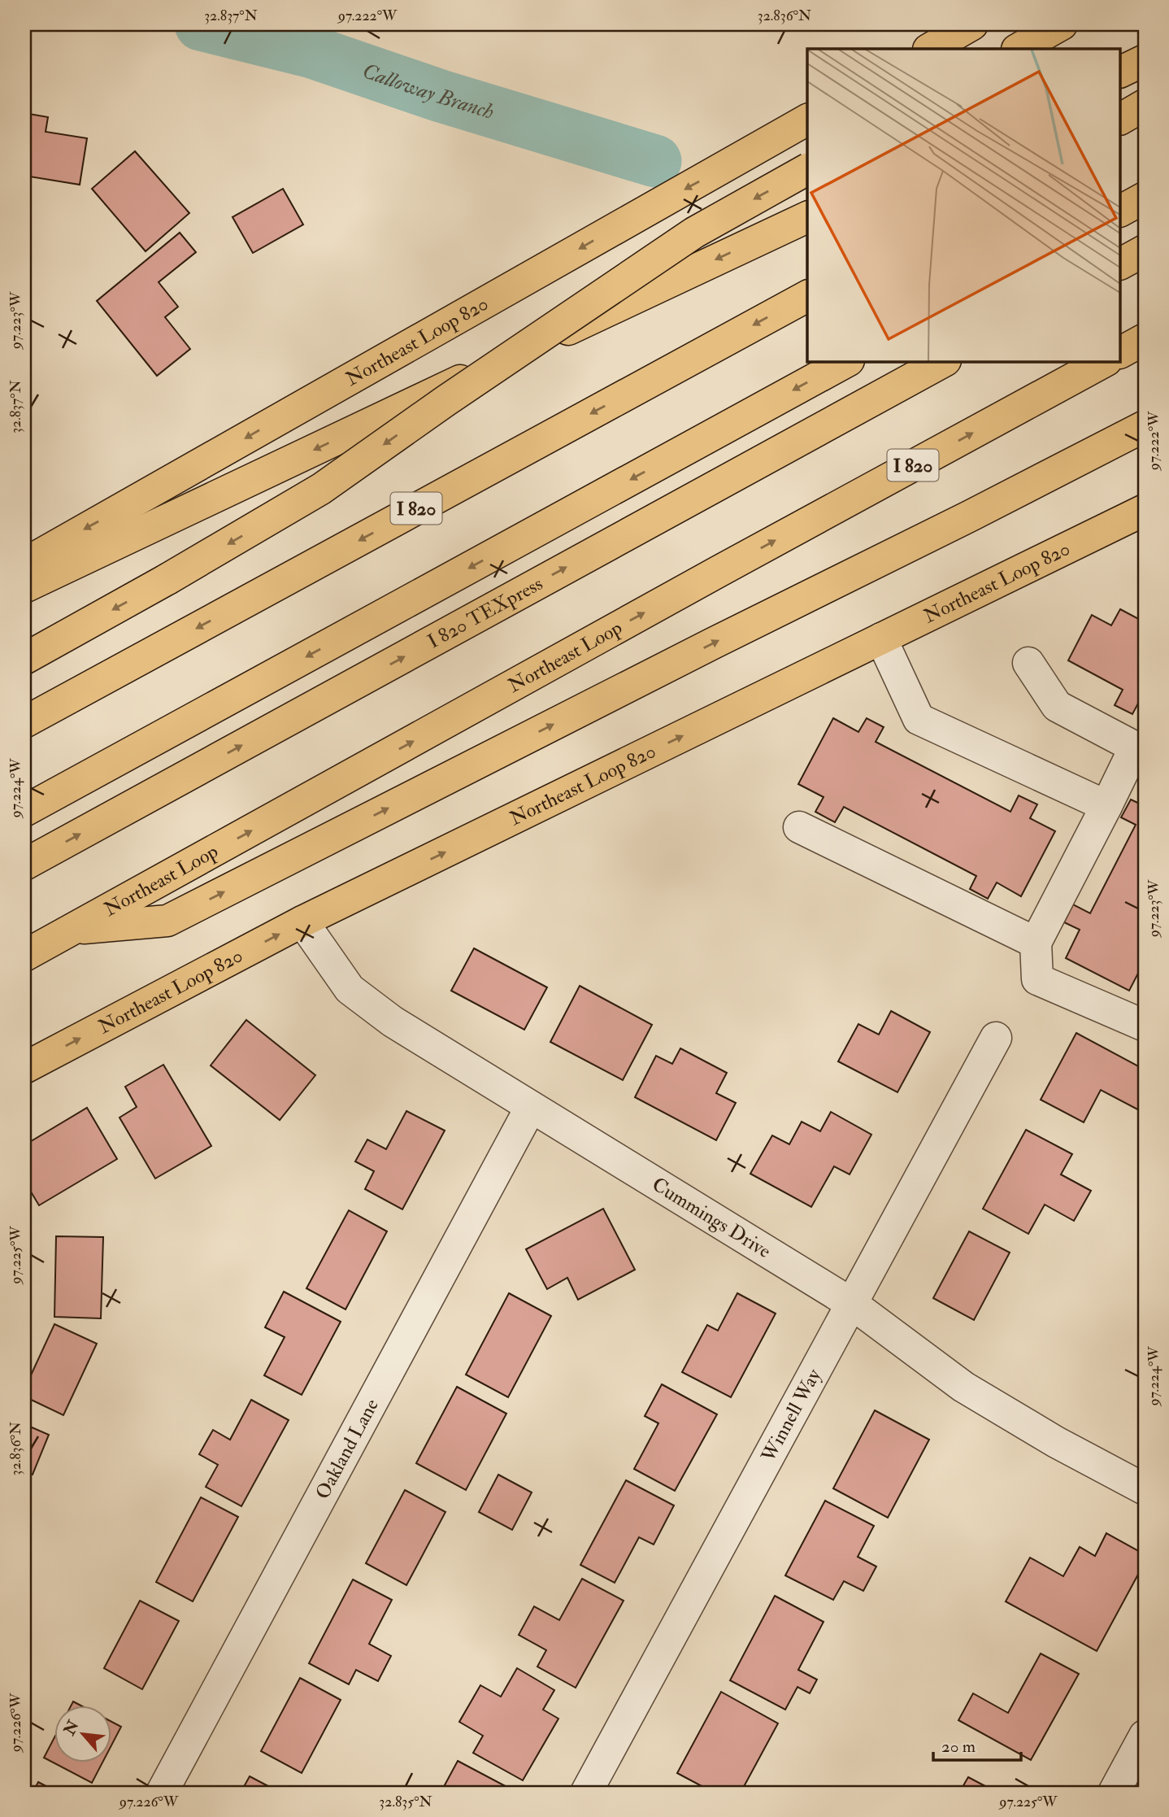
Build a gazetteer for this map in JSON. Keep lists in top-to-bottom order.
{
  "streets": {
    "main road": [
      "Northeast Loop 820",
      "I 820",
      "I 820 TEXpress",
      "Northeast Loop"
    ],
    "street": ["Cummings Drive", "Winnell Way", "Oakland Lane"]
  },
  "crossings": [
    ["Northeast Loop 820", "Cummings Drive"],
    ["Cummings Drive", "Winnell Way"],
    ["Cummings Drive", "Oakland Lane"]
  ],
  "water": ["Calloway Branch"],
  "scale_bar": "20 m",
  "north": "top left",
  "coordinates": [
    "32.837°N",
    "97.222°W",
    "32.836°N",
    "97.223°W",
    "97.224°W",
    "97.225°W",
    "97.226°W",
    "32.835°N"
  ]
}
